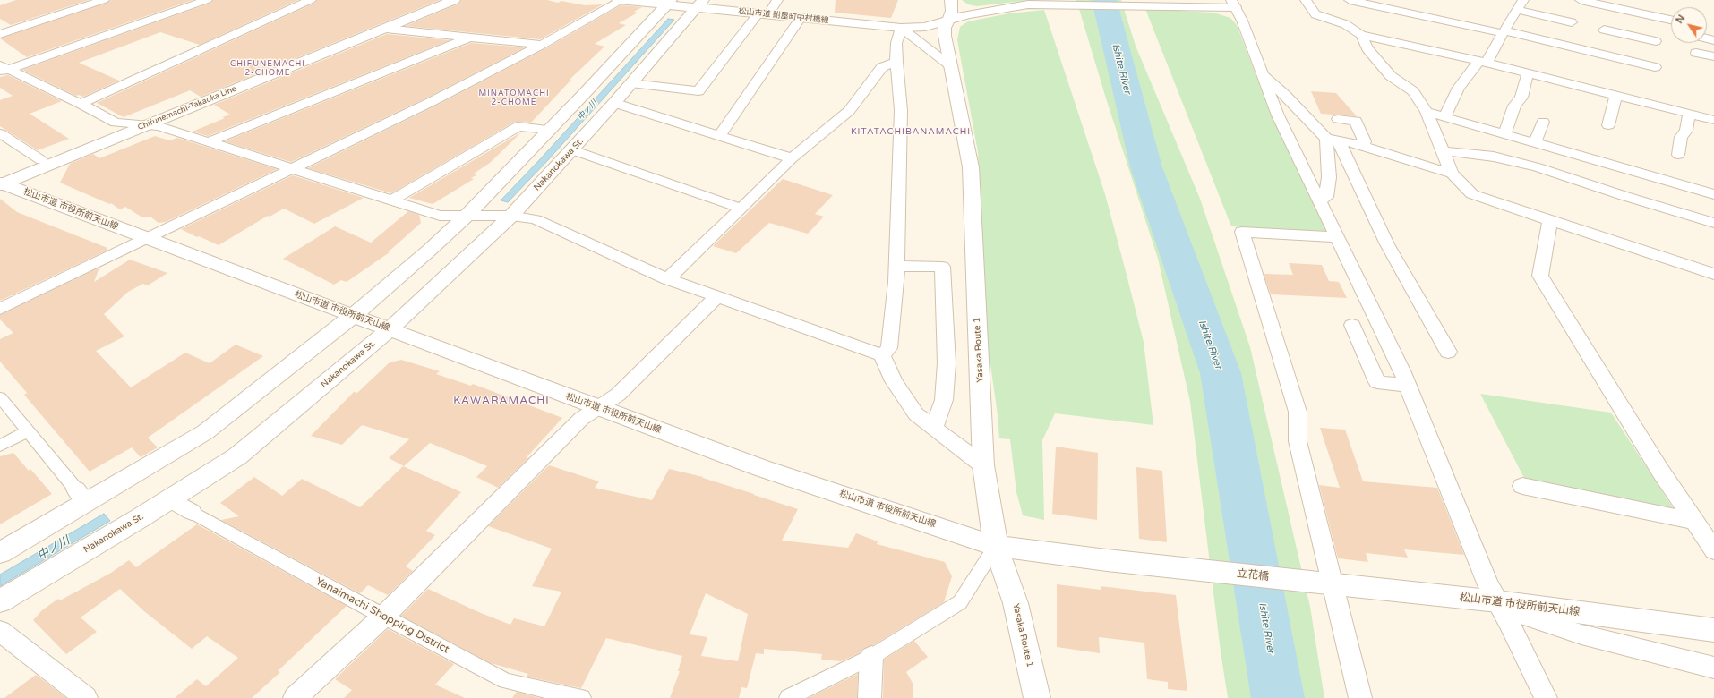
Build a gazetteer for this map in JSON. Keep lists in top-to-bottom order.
{
  "streets": {
    "street": [
      "松山市道 鮒屋町中村橋線",
      "Chifunemachi-Takaoka Line",
      "Nakanokawa St.",
      "松山市道 市役所前天山線",
      "Yasaka Route 1",
      "立花橋",
      "Yanaimachi Shopping District"
    ]
  },
  "crossings": [
    ["松山市道 鮒屋町中村橋線", "Nakanokawa St."],
    ["松山市道 鮒屋町中村橋線", "Yasaka Route 1"],
    ["Chifunemachi-Takaoka Line", "松山市道 市役所前天山線"],
    ["Nakanokawa St.", "松山市道 市役所前天山線"],
    ["松山市道 市役所前天山線", "Yasaka Route 1"],
    ["松山市道 市役所前天山線", "立花橋"]
  ],
  "districts": [
    "CHIFUNEMACHI 2-CHOME",
    "MINATOMACHI 2-CHOME",
    "KITATACHIBANAMACHI",
    "KAWARAMACHI"
  ],
  "water": ["Ishite River", "中ノ川"],
  "north": "top left"
}
